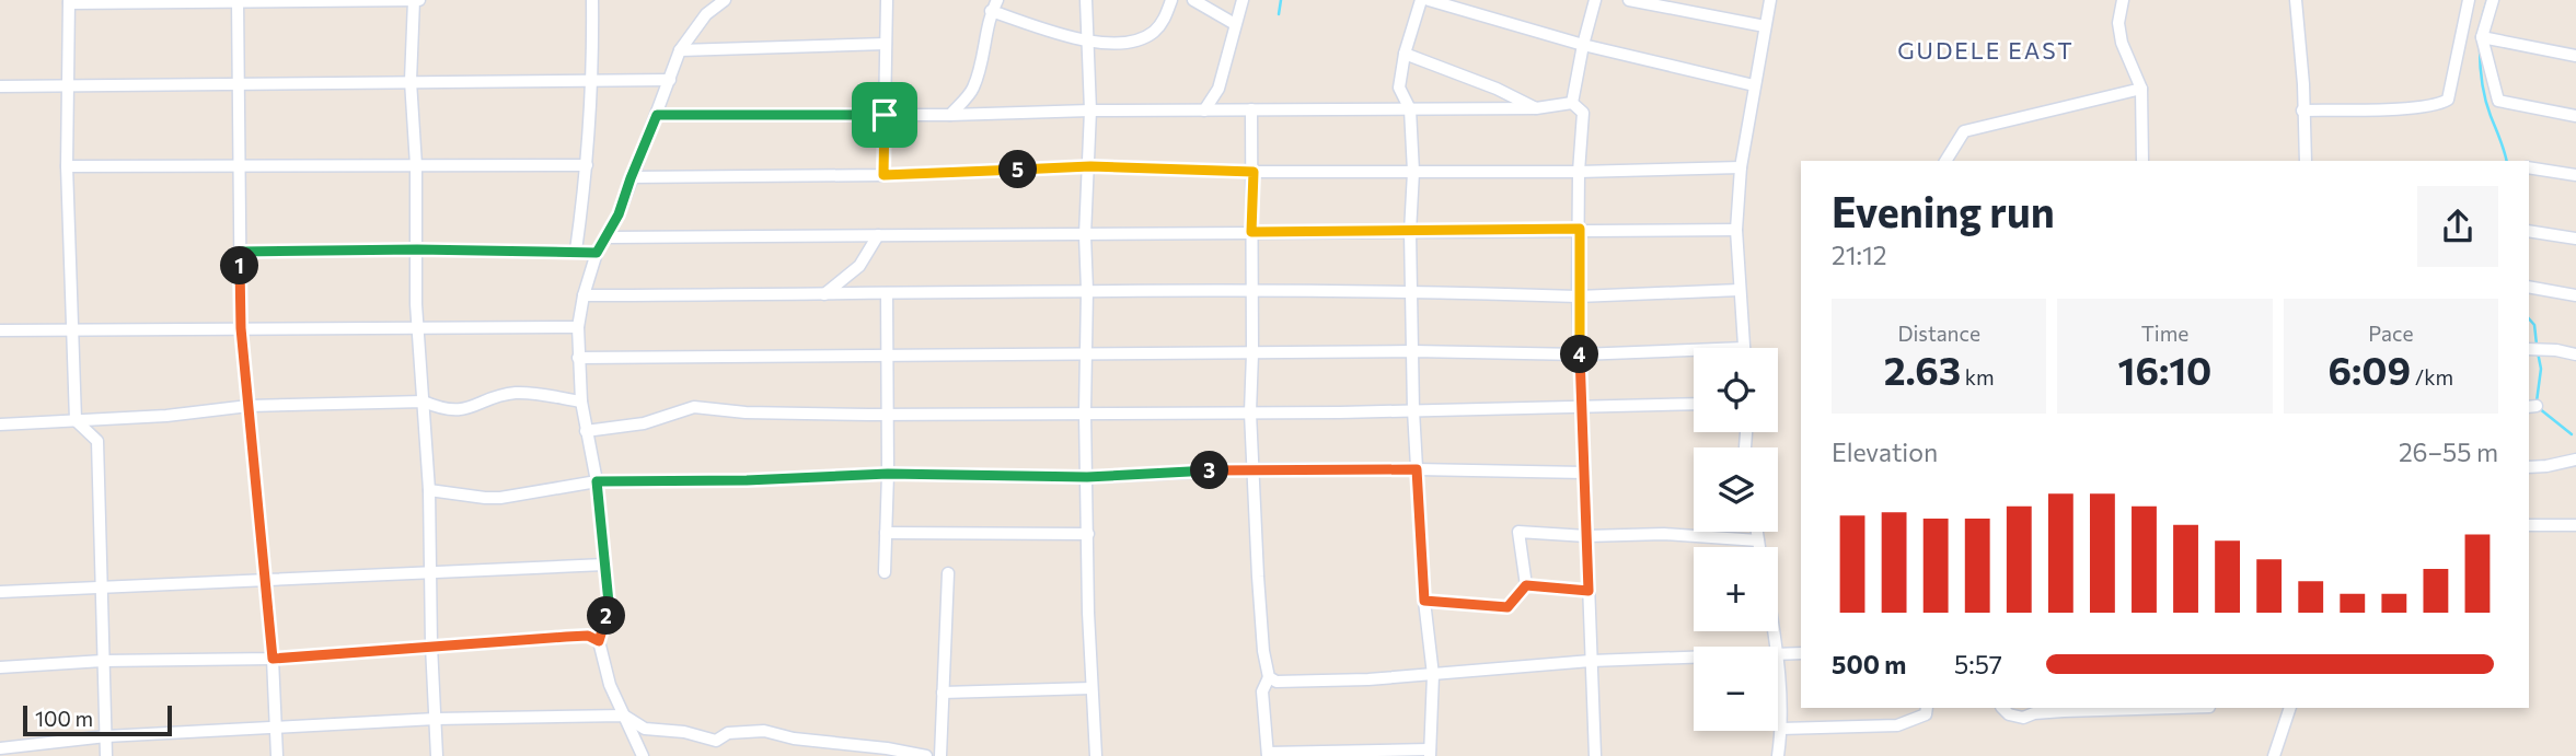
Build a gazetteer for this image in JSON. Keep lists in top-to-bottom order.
{
  "districts": ["GUDELE EAST"],
  "scale_bar": "100 m",
  "page": {
    "pins": [
      "5",
      "1",
      "4",
      "3",
      "2"
    ],
    "heading": ["Evening run", "21:12"],
    "stats": [
      ["Distance", "2.63 km"],
      ["Time", "16:10"],
      ["Pace", "6:09 /km"]
    ],
    "map_buttons": ["+", "−"],
    "chart": ["Elevation", "26–55 m"],
    "list": [
      {
        "name": "500 m",
        "note": "5:57"
      }
    ],
    "scale": "100 m"
  }
}
